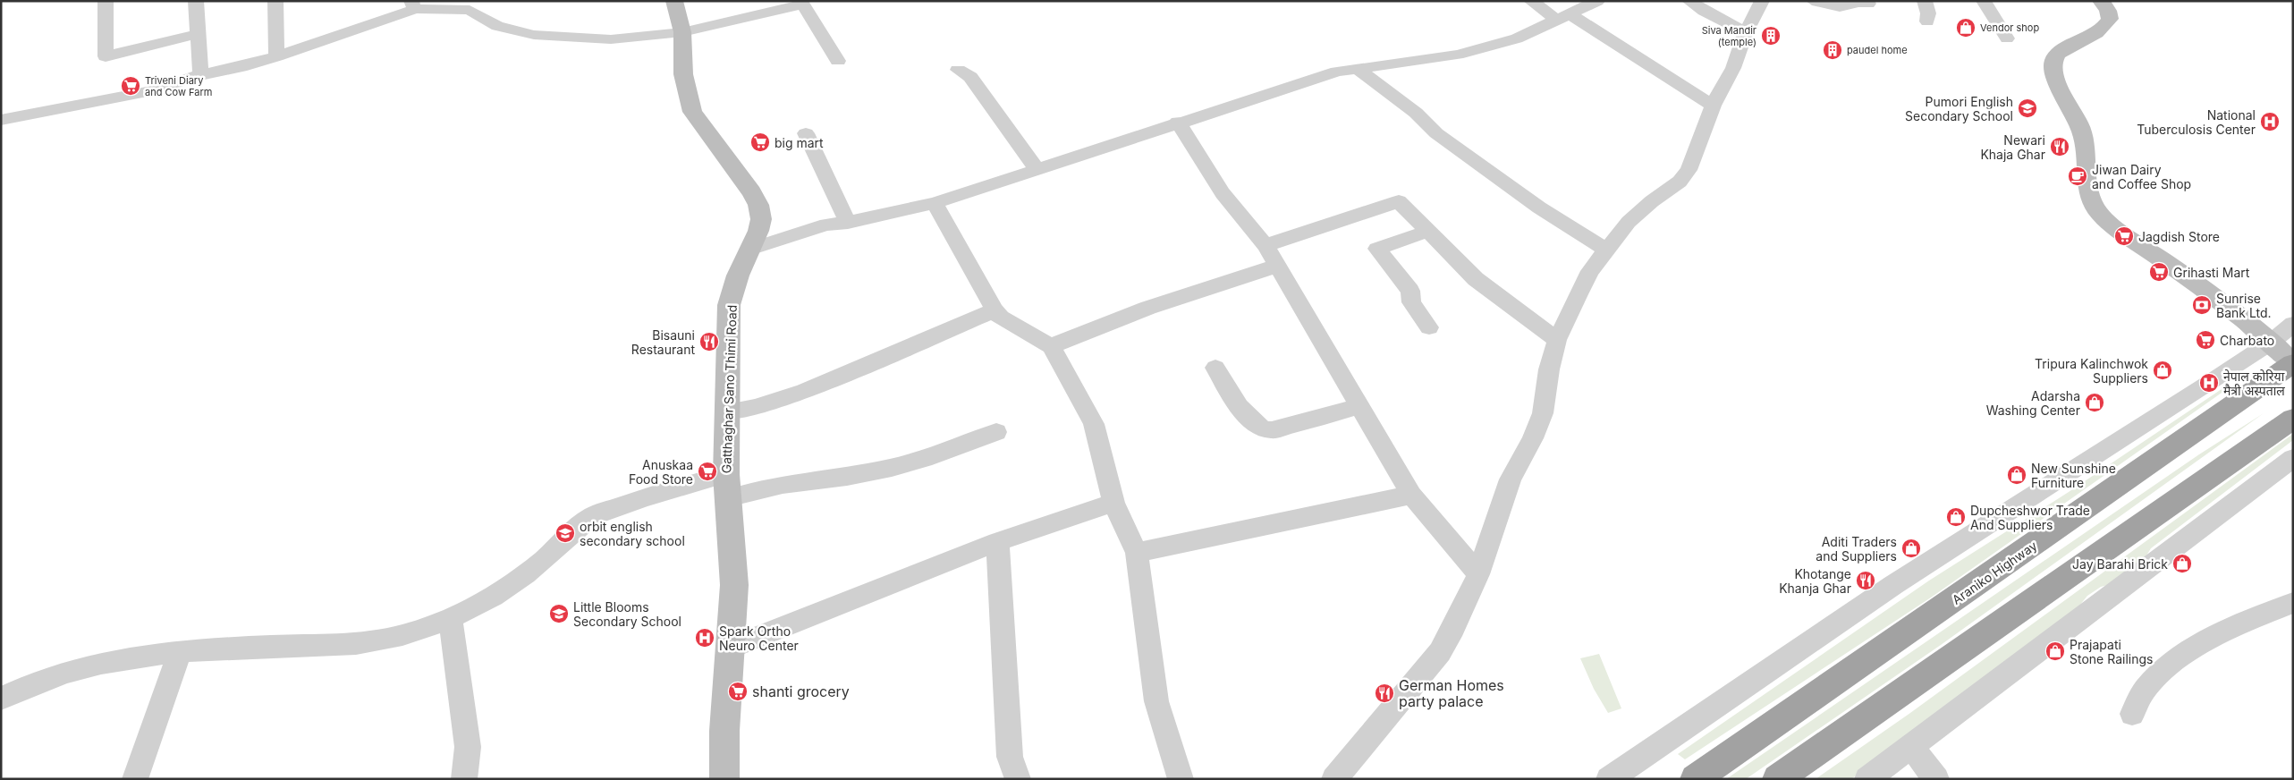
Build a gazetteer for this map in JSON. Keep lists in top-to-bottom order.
{
  "streets": {
    "highway": ["Araniko Highway"],
    "main road": ["Gatthaghar Sano Thimi Road"]
  },
  "places": {
    "shop": [
      "Vendor shop",
      "Tripura Kalinchwok Suppliers",
      "Adarsha Washing Center",
      "New Sunshine Furniture",
      "Dupcheshwor Trade And Suppliers",
      "Aditi Traders and Suppliers",
      "Jay Barahi Brick",
      "Prajapati Stone Railings"
    ],
    "building": ["Siva Mandir (temple)", "paudel home"],
    "supermarket": [
      "Triveni Diary and Cow Farm",
      "big mart",
      "Jagdish Store",
      "Grihasti Mart",
      "Charbato",
      "Anuskaa Food Store",
      "shanti grocery"
    ],
    "school or university": ["Pumori English Secondary School", "orbit english secondary school", "Little Blooms Secondary School"],
    "hospital": ["National Tuberculosis Center", "नेपाल कोरिया मैत्री अस्पताल", "Spark Ortho Neuro Center"],
    "restaurant": [
      "Newari Khaja Ghar",
      "Bisauni Restaurant",
      "Khotange Khanja Ghar",
      "German Homes party palace"
    ],
    "cafe": ["Jiwan Dairy and Coffee Shop"],
    "bank": ["Sunrise Bank Ltd."]
  }
}
